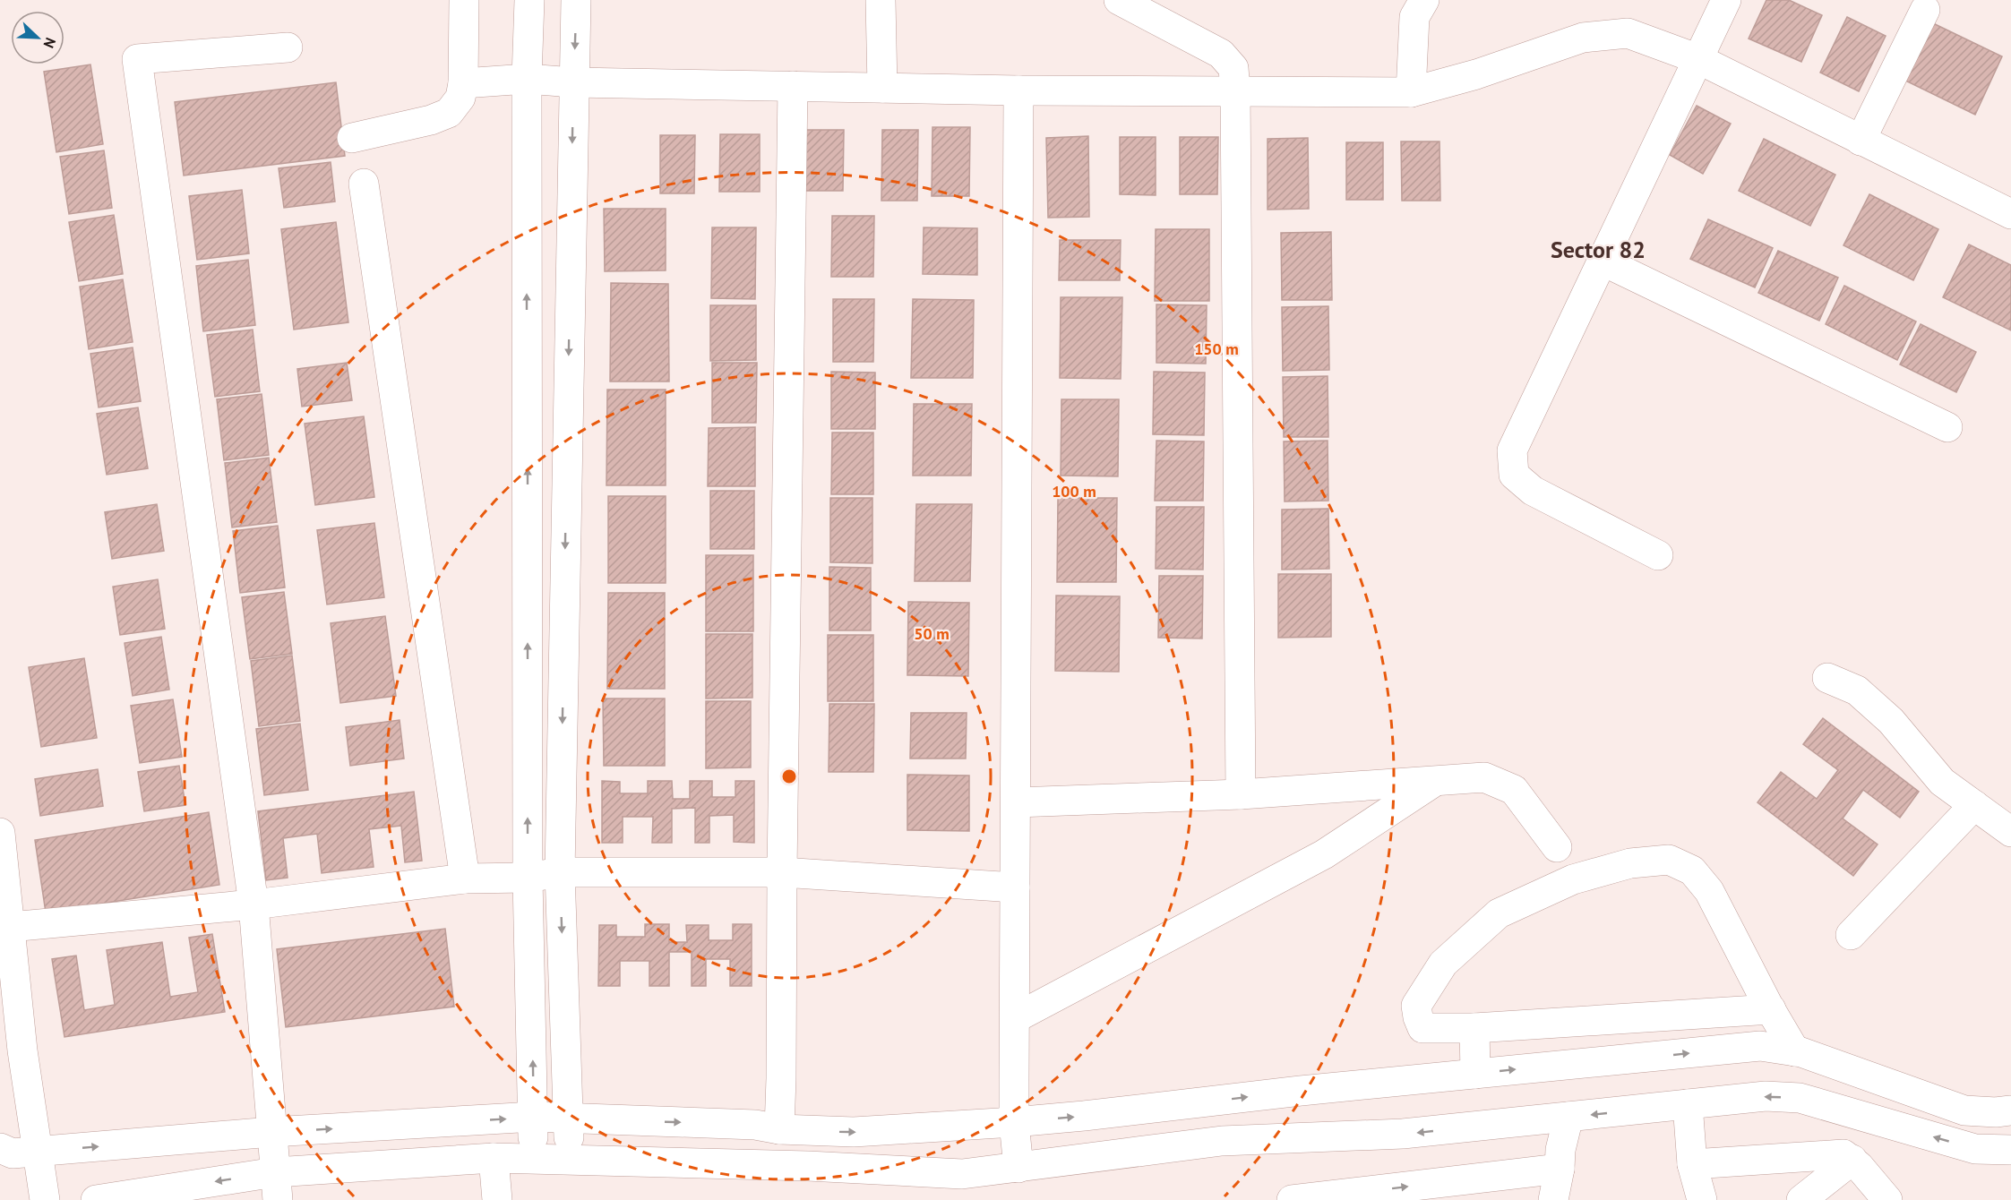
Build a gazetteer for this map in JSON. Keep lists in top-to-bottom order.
{
  "districts": ["Sector 82"],
  "north": "bottom right",
  "rings": ["150 m", "100 m", "50 m"]
}
